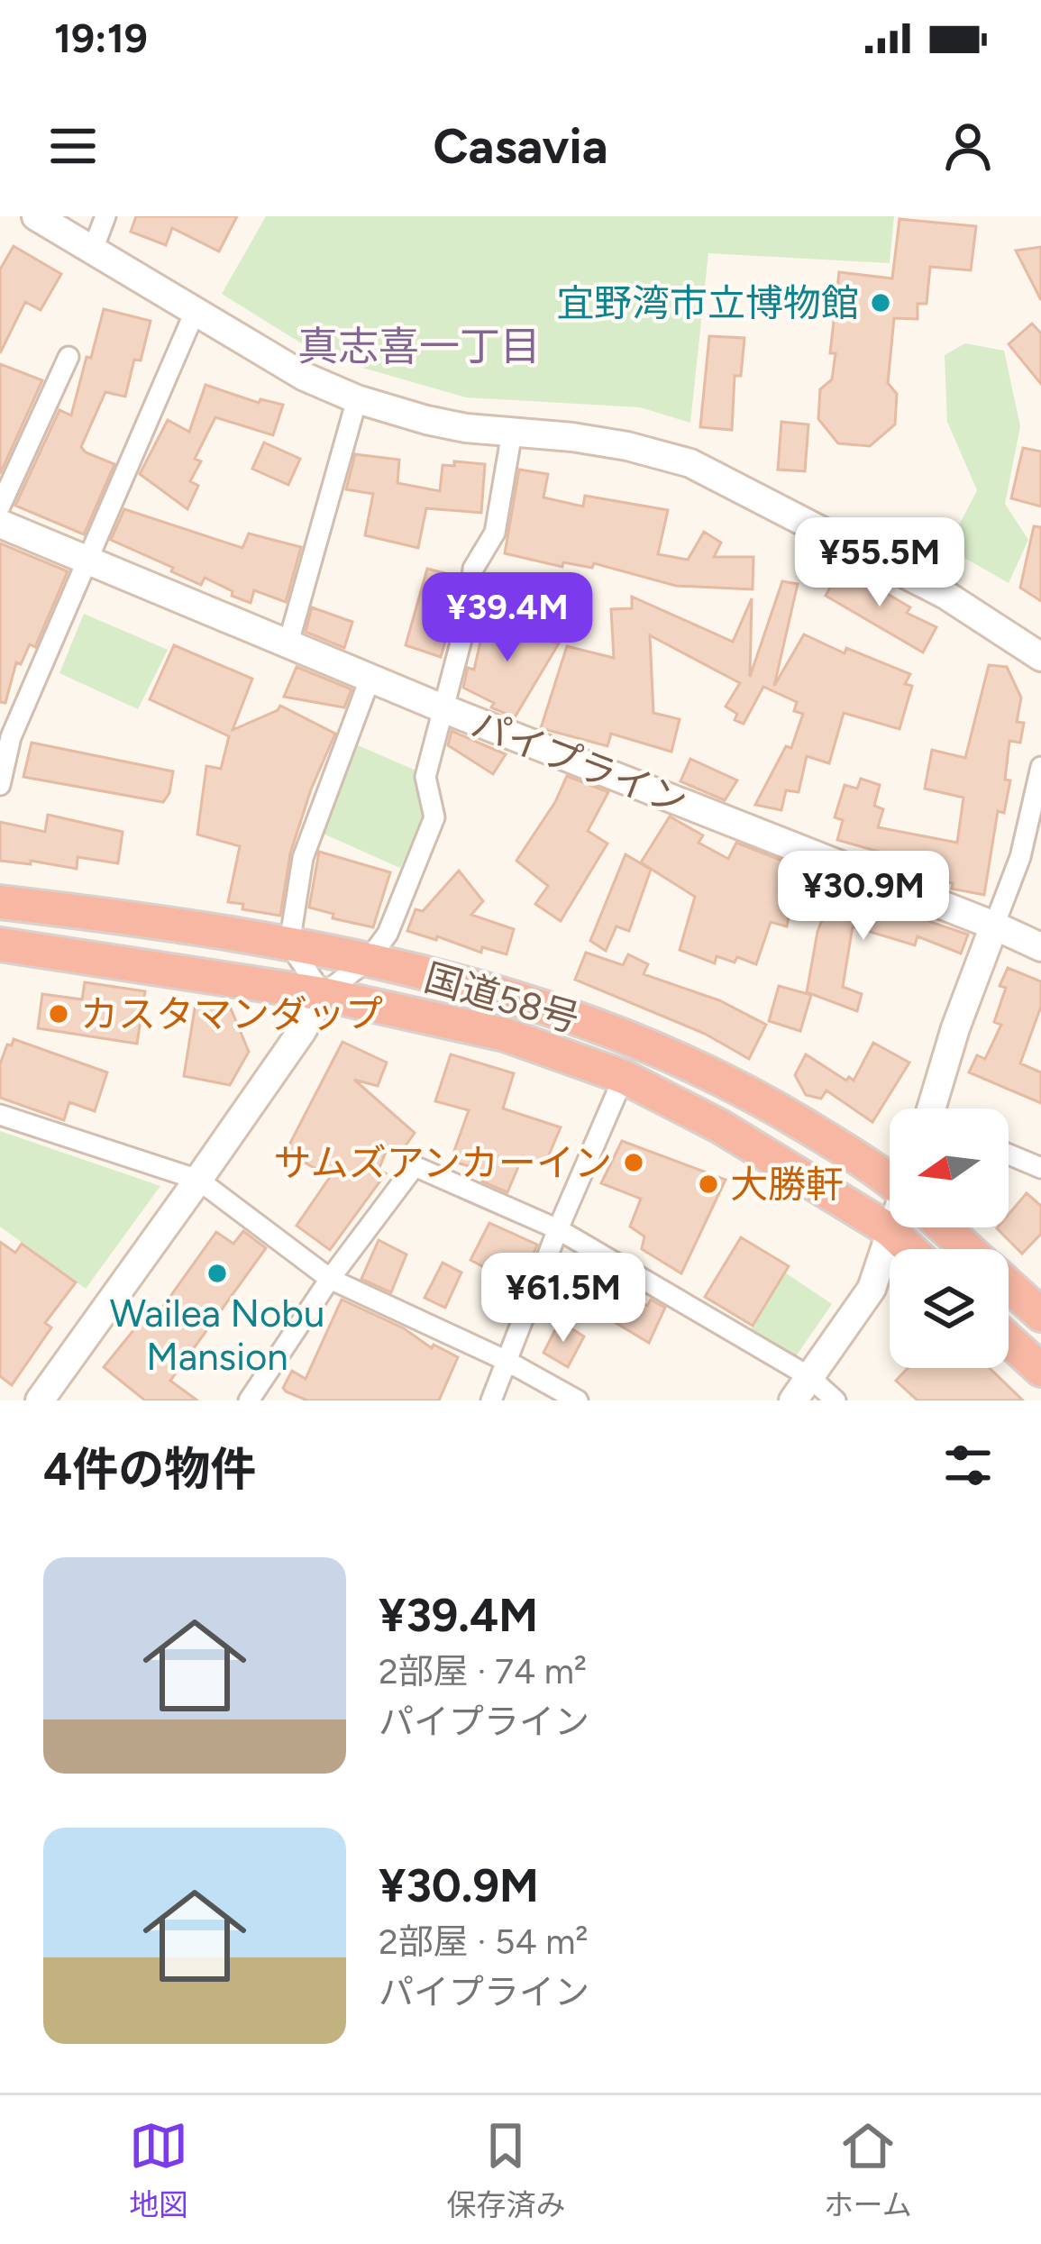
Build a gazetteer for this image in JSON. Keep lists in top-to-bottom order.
{
  "streets": {
    "highway": ["国道58号"],
    "street": ["パイプライン"]
  },
  "districts": ["真志喜一丁目"],
  "places": [
    "宜野湾市立博物館",
    "カスタマンダップ",
    "サムズアンカーイン",
    "大勝軒",
    "Wailea Nobu Mansion"
  ],
  "north": "left",
  "page": {
    "status": "19:19",
    "header": "Casavia",
    "price": [
      "¥55.5M",
      "¥39.4M",
      "¥30.9M",
      "¥61.5M"
    ],
    "heading": "4件の物件",
    "list": [
      {
        "name": "¥39.4M",
        "note": "2部屋 · 74 m² · パイプライン"
      },
      {
        "name": "¥30.9M",
        "note": "2部屋 · 54 m² · パイプライン"
      }
    ],
    "tabs": ["地図", "保存済み", "ホーム"]
  }
}
